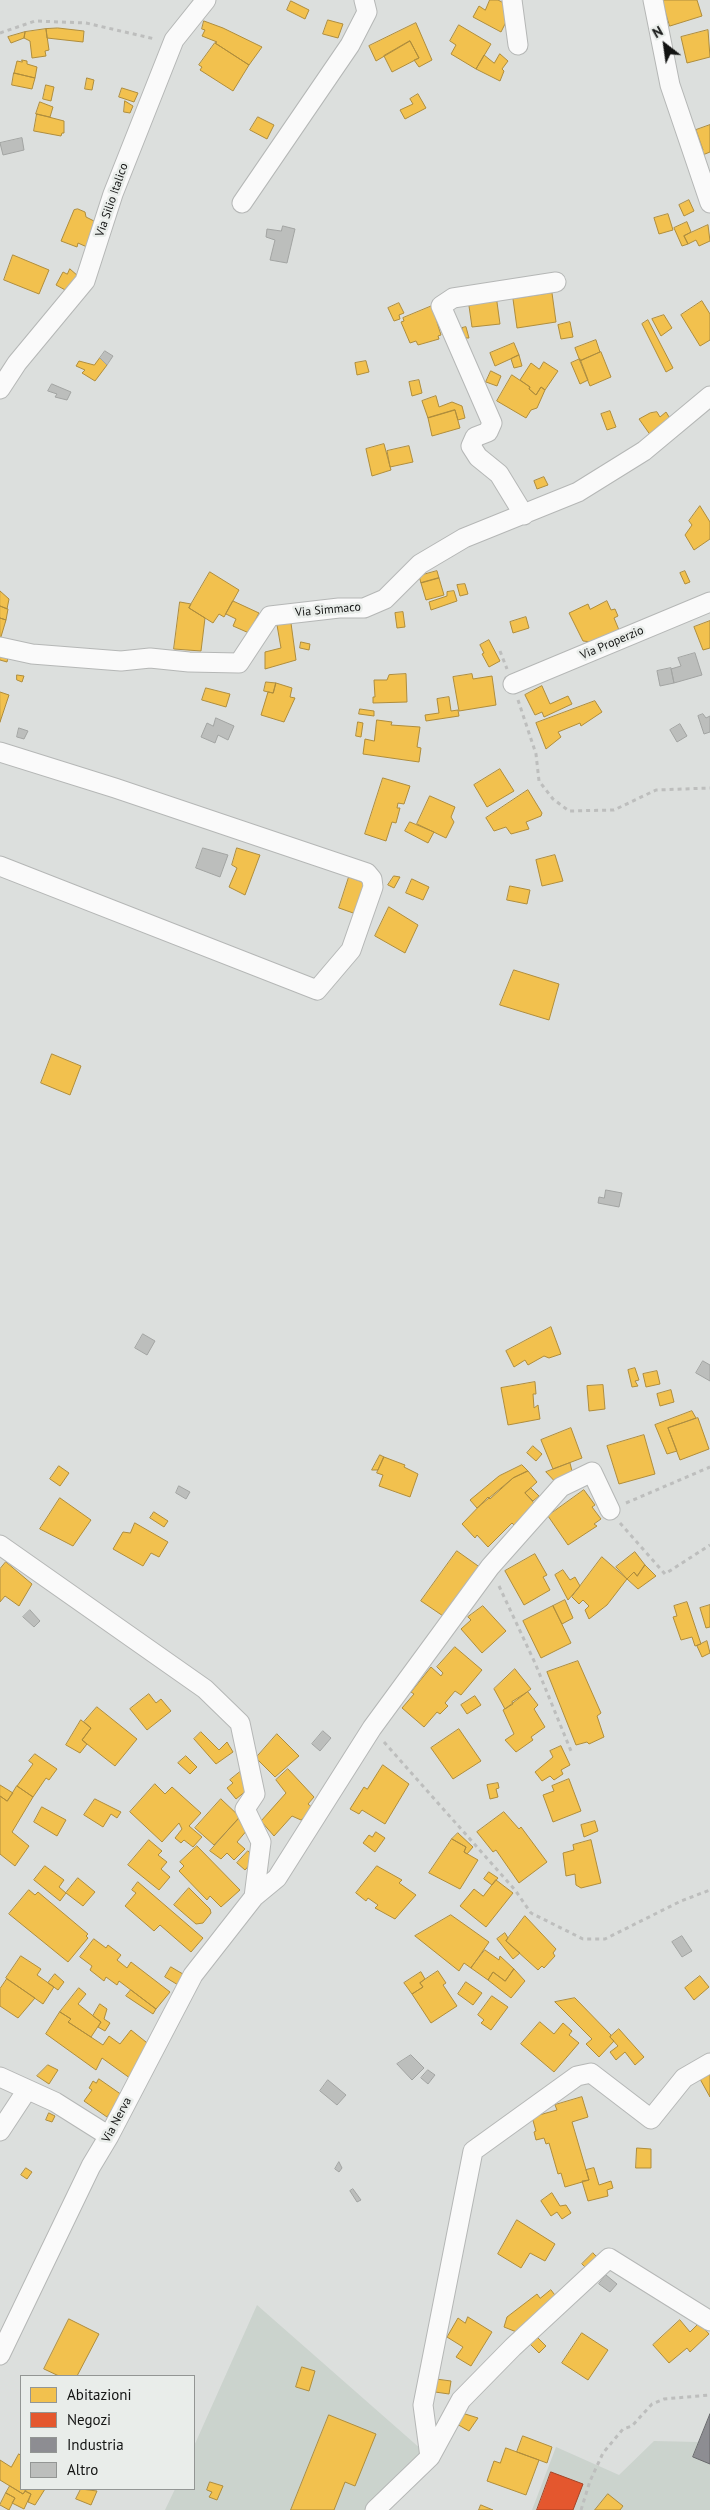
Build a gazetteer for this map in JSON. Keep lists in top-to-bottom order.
{
  "streets": {
    "street": [
      "Via Silio Italico",
      "Via Simmaco",
      "Via Properzio",
      "Via Nerva"
    ]
  },
  "legend": [
    "Abitazioni",
    "Negozi",
    "Industria",
    "Altro"
  ],
  "north": "top left"
}
